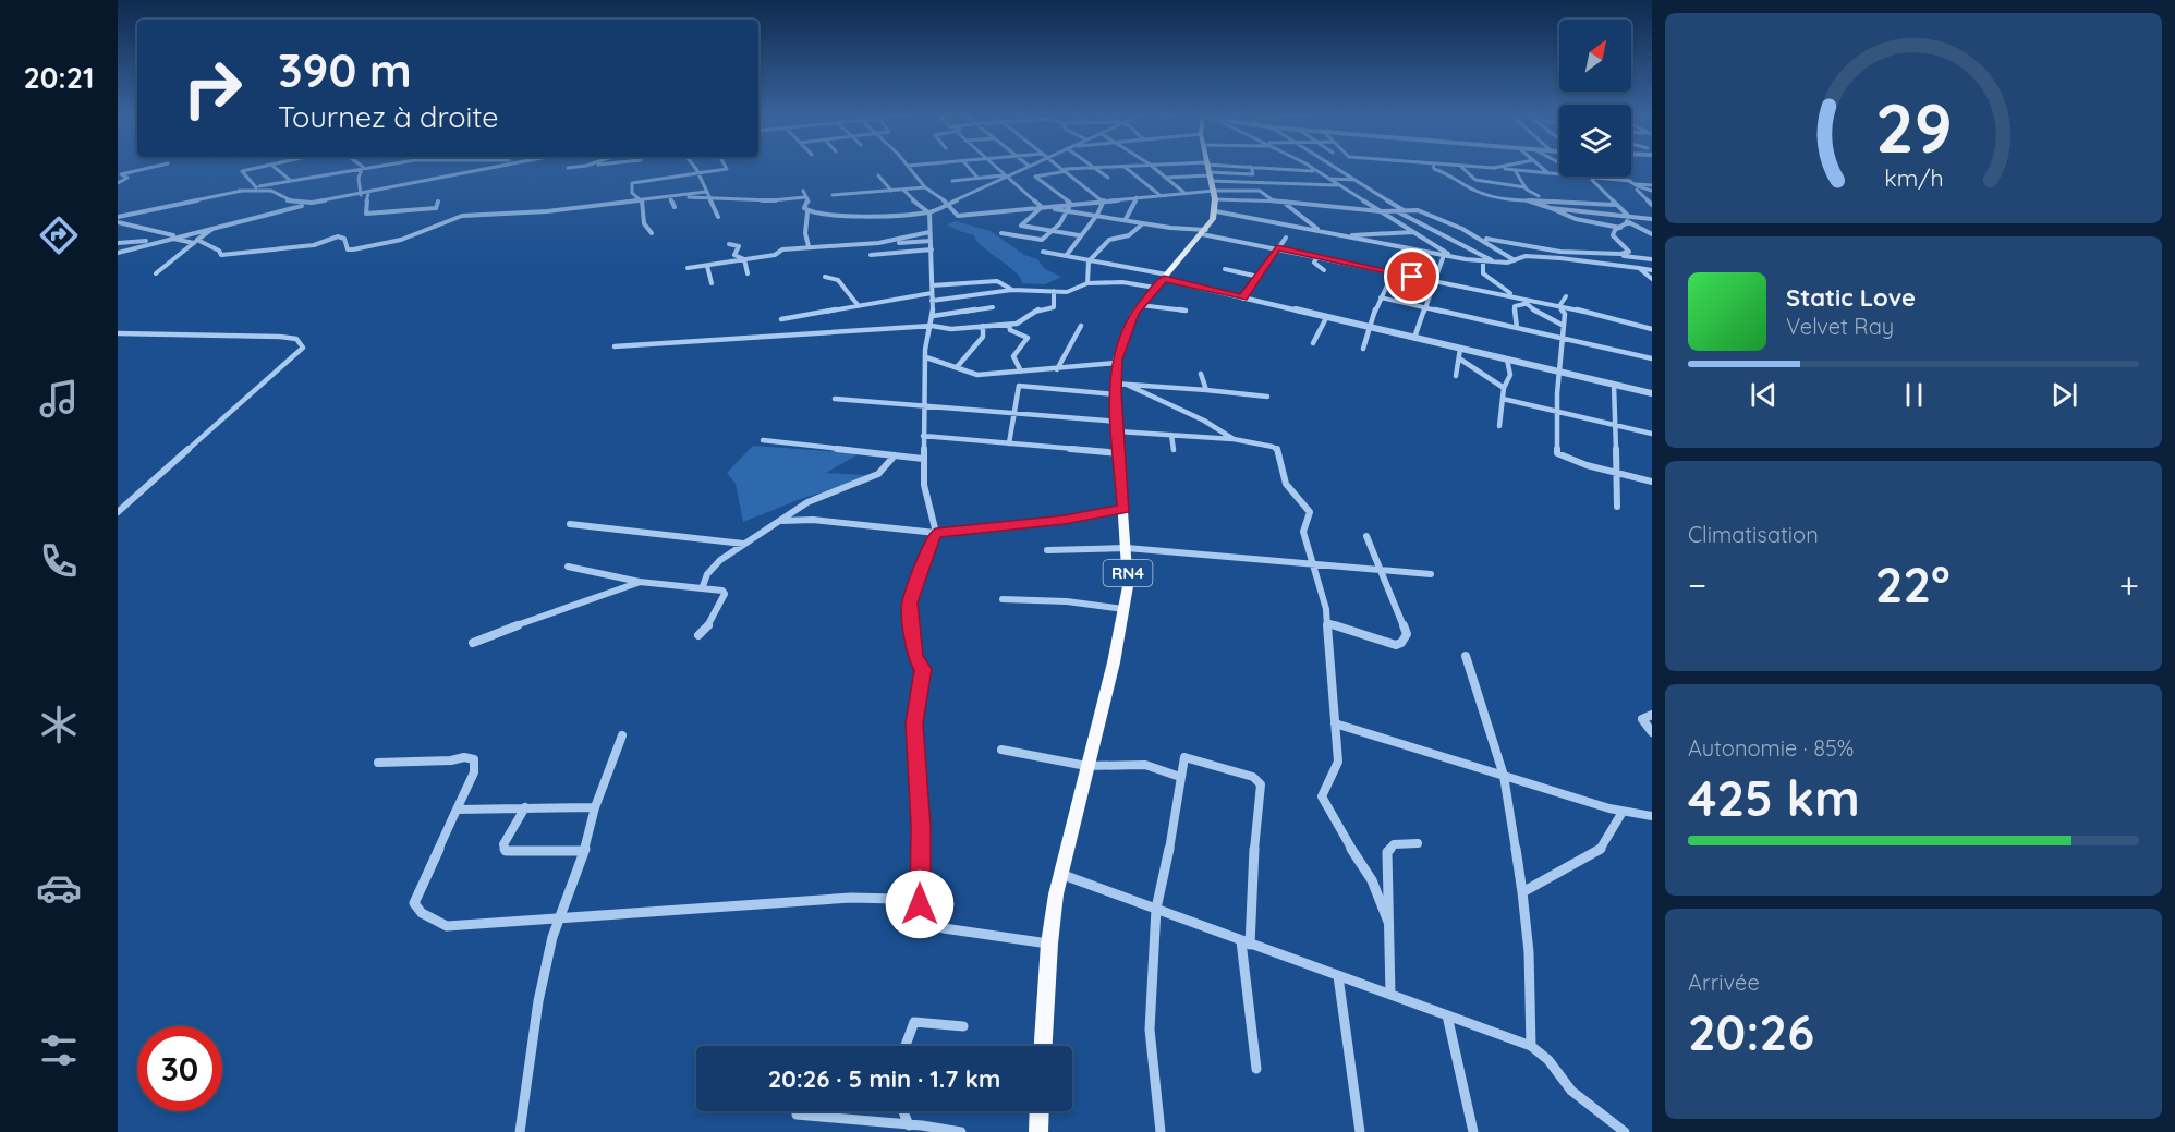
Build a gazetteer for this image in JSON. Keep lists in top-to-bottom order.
{
  "streets": {
    "highway": ["RN4"]
  },
  "north": "top right",
  "page": {
    "tabs": "20:21",
    "turn": ["390 m", "Tournez à droite"],
    "song": ["Static Love", "Velvet Ray"],
    "tile": [
      "Climatisation",
      ["Autonomie · 85%", "425 km"],
      ["Arrivée", "20:26"]
    ],
    "heat": ["−", "22°", "+"],
    "limit": "30",
    "trip": "20:26 · 5 min · 1.7 km",
    "gauge": ["29", "km/h"]
  }
}
